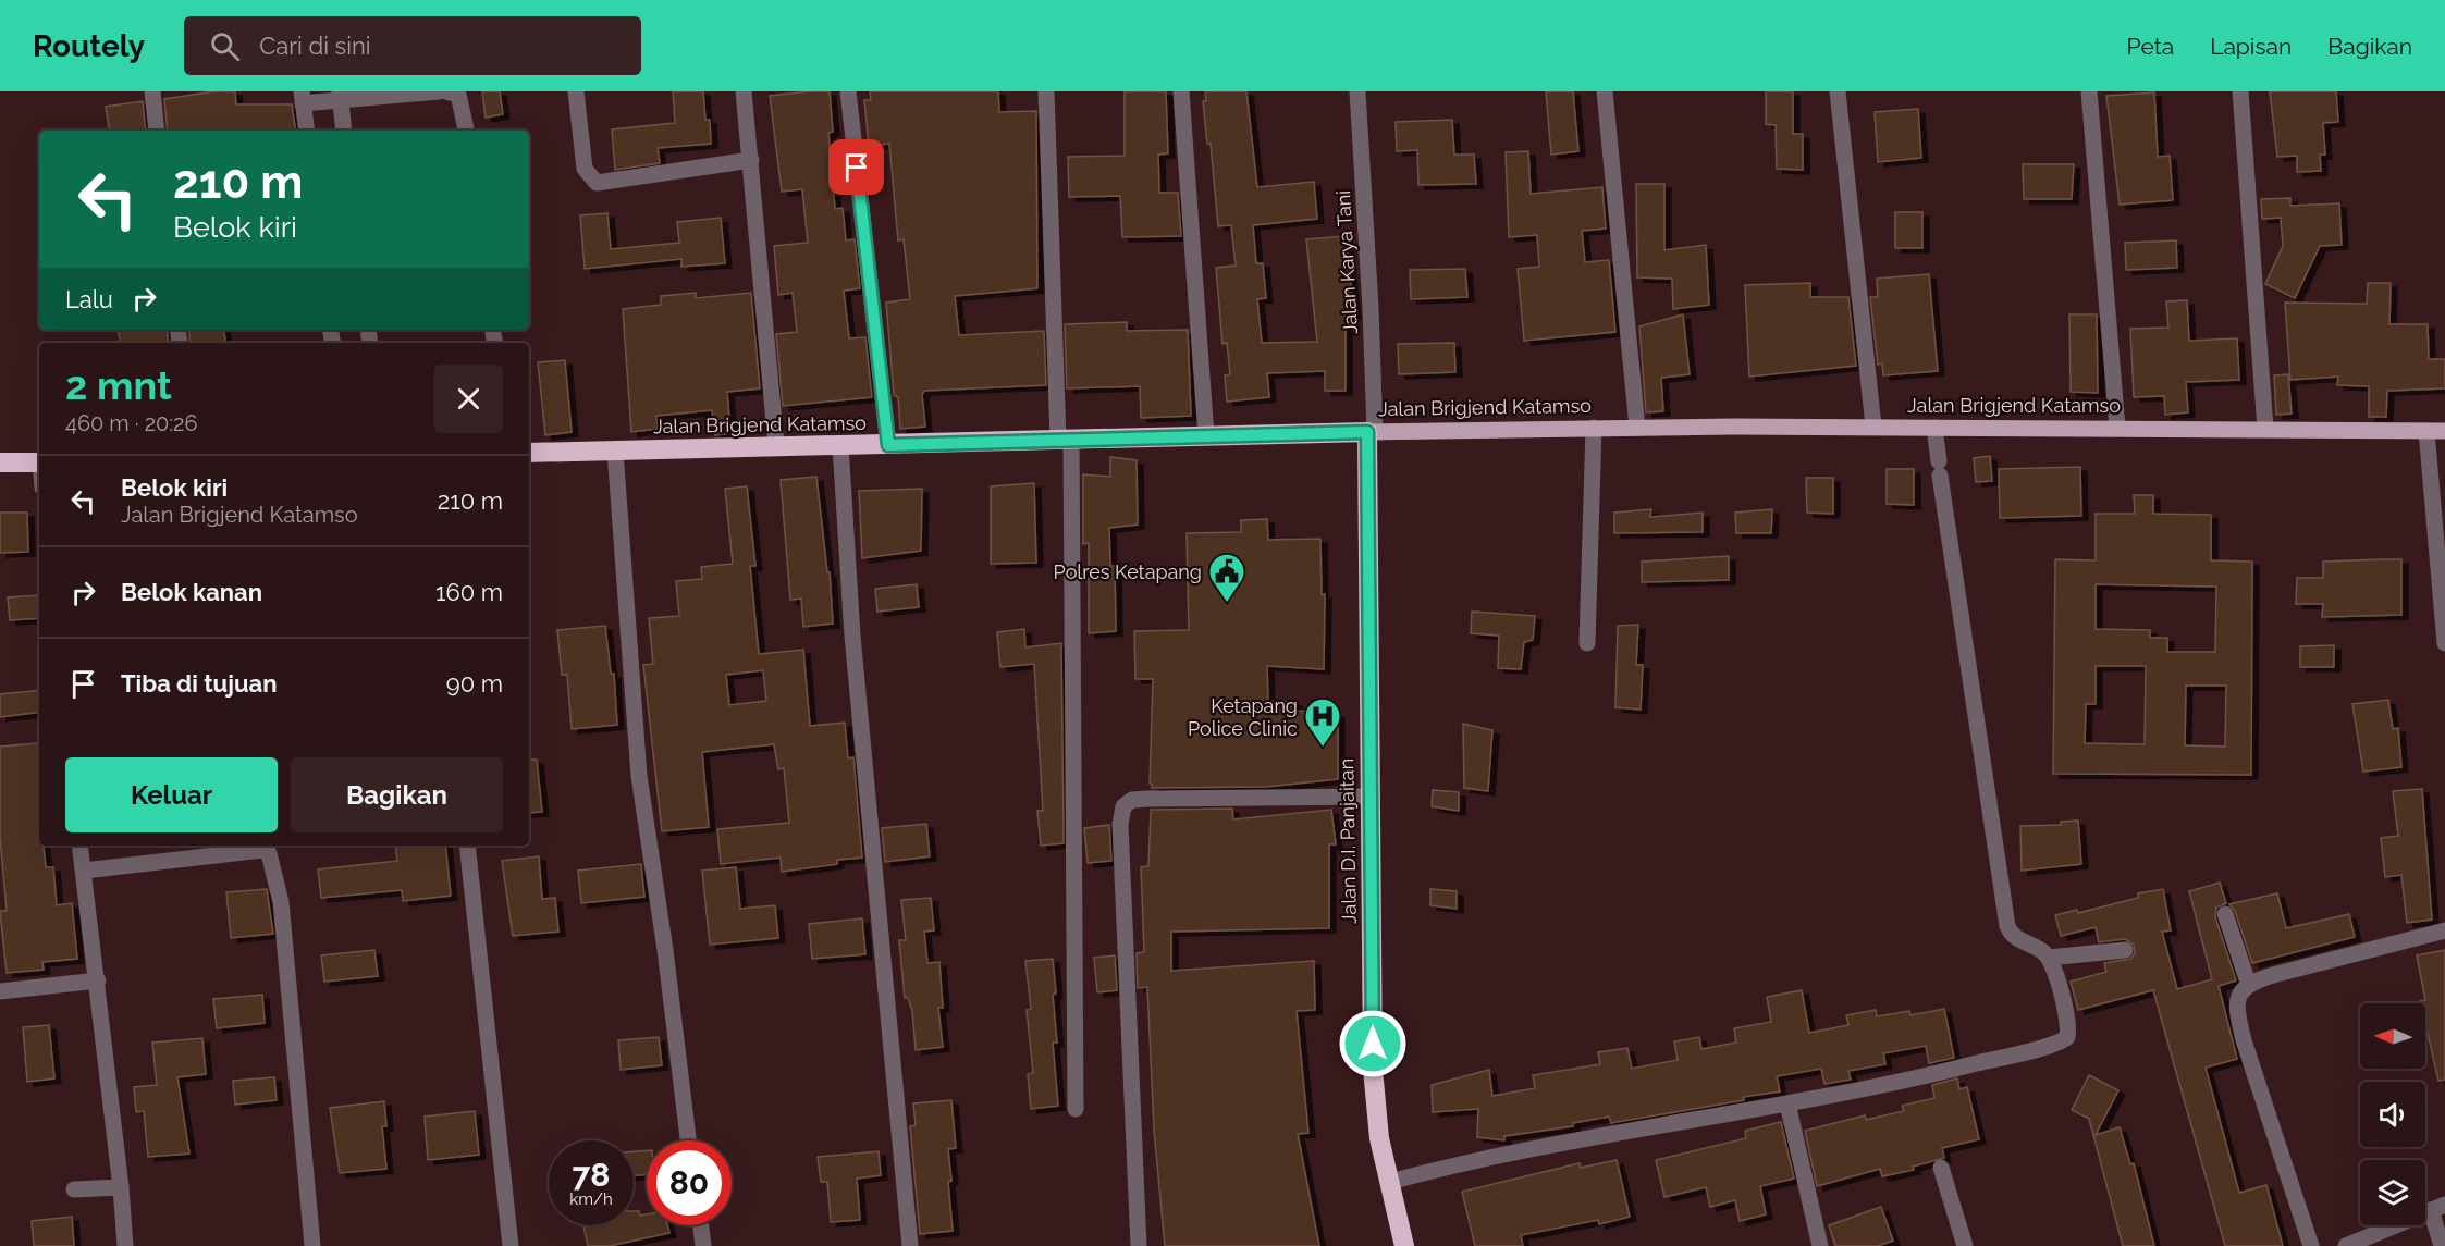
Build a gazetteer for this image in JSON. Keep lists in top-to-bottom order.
{
  "streets": {
    "highway": ["Jalan Brigjend Katamso", "Jalan D.I. Panjaitan"],
    "street": ["Jalan Karya Tani"]
  },
  "crossings": [
    ["Jalan Karya Tani", "Jalan Brigjend Katamso"],
    ["Jalan Karya Tani", "Jalan D.I. Panjaitan"],
    ["Jalan Brigjend Katamso", "Jalan D.I. Panjaitan"]
  ],
  "places": {
    "public building": ["Polres Ketapang"],
    "hospital": ["Ketapang Police Clinic"]
  },
  "north": "left",
  "page": {
    "header": "Routely",
    "search": "Cari di sini",
    "nav": ["Peta", "Lapisan", "Bagikan"],
    "turn": ["210 m", "Belok kiri"],
    "then": "Lalu",
    "heading": ["2 mnt", "460 m · 20:26"],
    "list": [
      {
        "name": "Belok kiri",
        "note": "Jalan Brigjend Katamso",
        "value": "210 m"
      },
      {
        "name": "Belok kanan",
        "value": "160 m"
      },
      {
        "name": "Tiba di tujuan",
        "value": "90 m"
      }
    ],
    "buttons": ["Keluar", "Bagikan"],
    "speed": "78 km/h",
    "limit": "80"
  }
}
